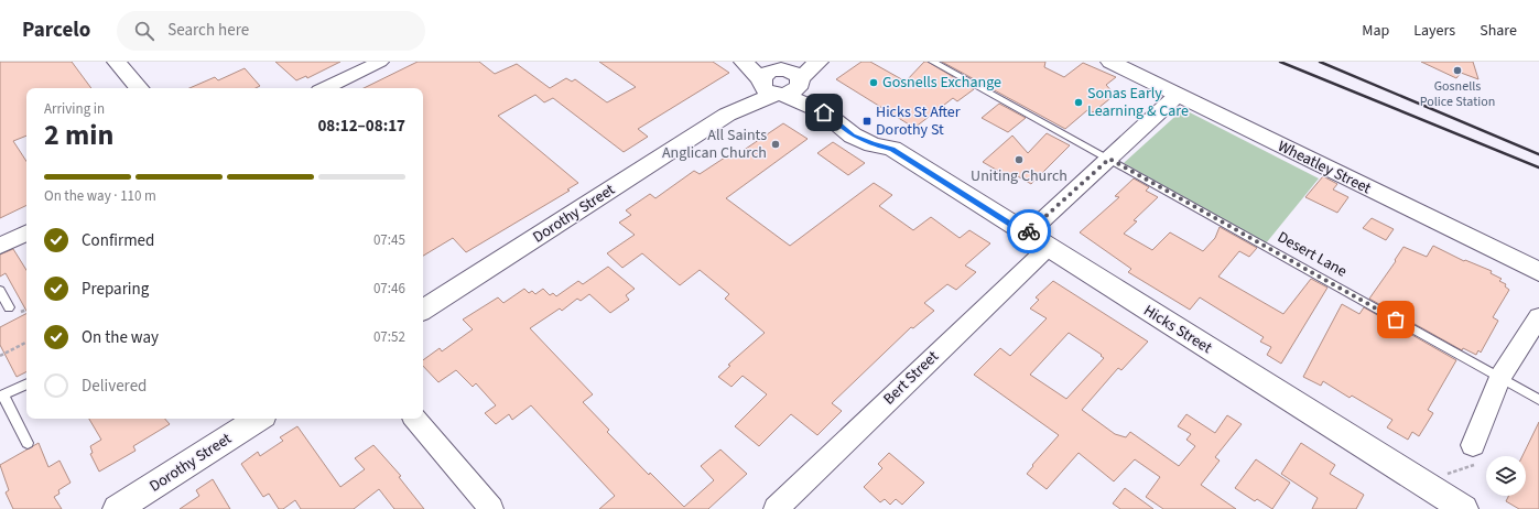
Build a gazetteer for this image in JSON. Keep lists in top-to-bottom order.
{
  "streets": {
    "street": [
      "Wheatley Street",
      "Dorothy Street",
      "Hicks Street",
      "Bert Street"
    ],
    "lane": ["Desert Lane"]
  },
  "crossings": [
    ["Dorothy Street", "Hicks Street"],
    ["Hicks Street", "Bert Street"]
  ],
  "places": {
    "other": [
      "Gosnells Police Station",
      "Gosnells Exchange",
      "Sonas Early Learning & Care",
      "All Saints Anglican Church",
      "Uniting Church"
    ],
    "transit": ["Hicks St After Dorothy St"]
  },
  "page": {
    "header": "Parcelo",
    "search": "Search here",
    "nav": ["Map", "Layers", "Share"],
    "heading": ["2 min", "Arriving in", "08:12–08:17"],
    "bar": "On the way · 110 m",
    "list": [
      ["Confirmed", "07:45"],
      ["Preparing", "07:46"],
      ["On the way", "07:52"],
      "Delivered"
    ]
  }
}
